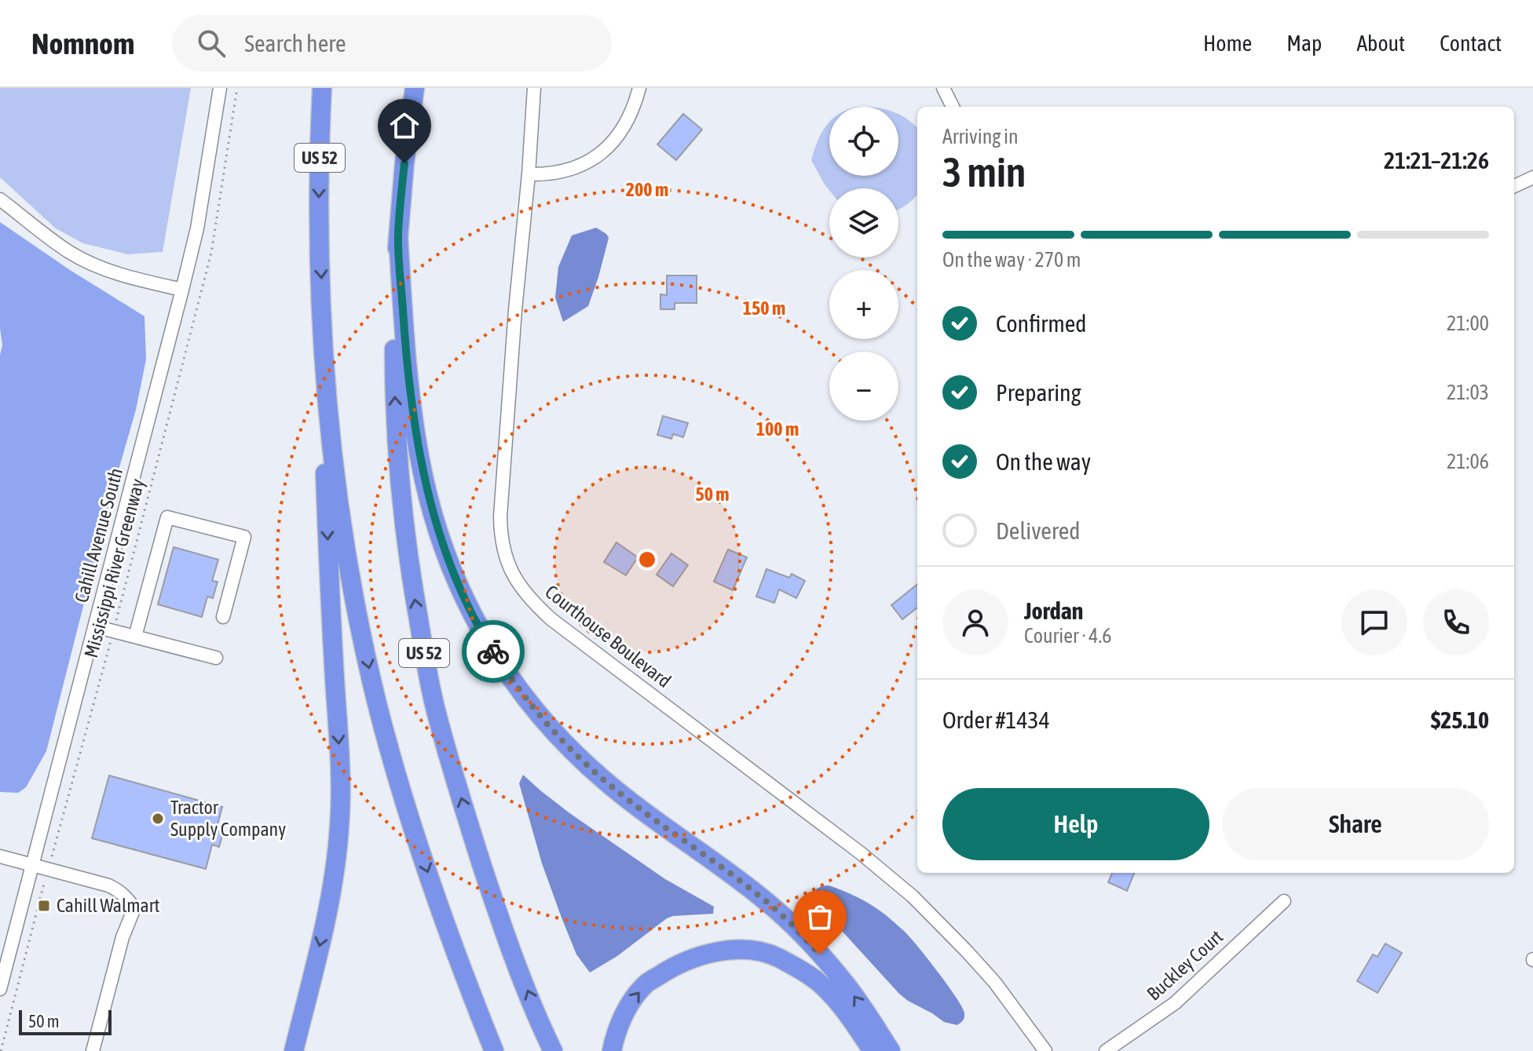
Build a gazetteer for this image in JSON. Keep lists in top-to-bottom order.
{
  "streets": {
    "highway": ["US 52"],
    "street": ["Cahill Avenue South", "Courthouse Boulevard", "Buckley Court"],
    "path": ["Mississippi River Greenway"]
  },
  "places": {
    "other": ["Tractor Supply Company"],
    "transit": ["Cahill Walmart"]
  },
  "scale_bar": "50 m",
  "page": {
    "header": "Nomnom",
    "search": "Search here",
    "nav": [
      "Home",
      "Map",
      "About",
      "Contact"
    ],
    "map_buttons": ["+", "−"],
    "heading": ["3 min", "Arriving in", "21:21–21:26"],
    "panel": [
      "Jordan",
      "Courier · 4.6",
      "Order #1434",
      "$25.10"
    ],
    "bar": "On the way · 270 m",
    "list": [
      ["Confirmed", "21:00"],
      ["Preparing", "21:03"],
      ["On the way", "21:06"],
      "Delivered"
    ],
    "buttons": ["Help", "Share"],
    "scale": "50 m"
  },
  "rings": [
    "200 m",
    "150 m",
    "100 m",
    "50 m"
  ]
}
